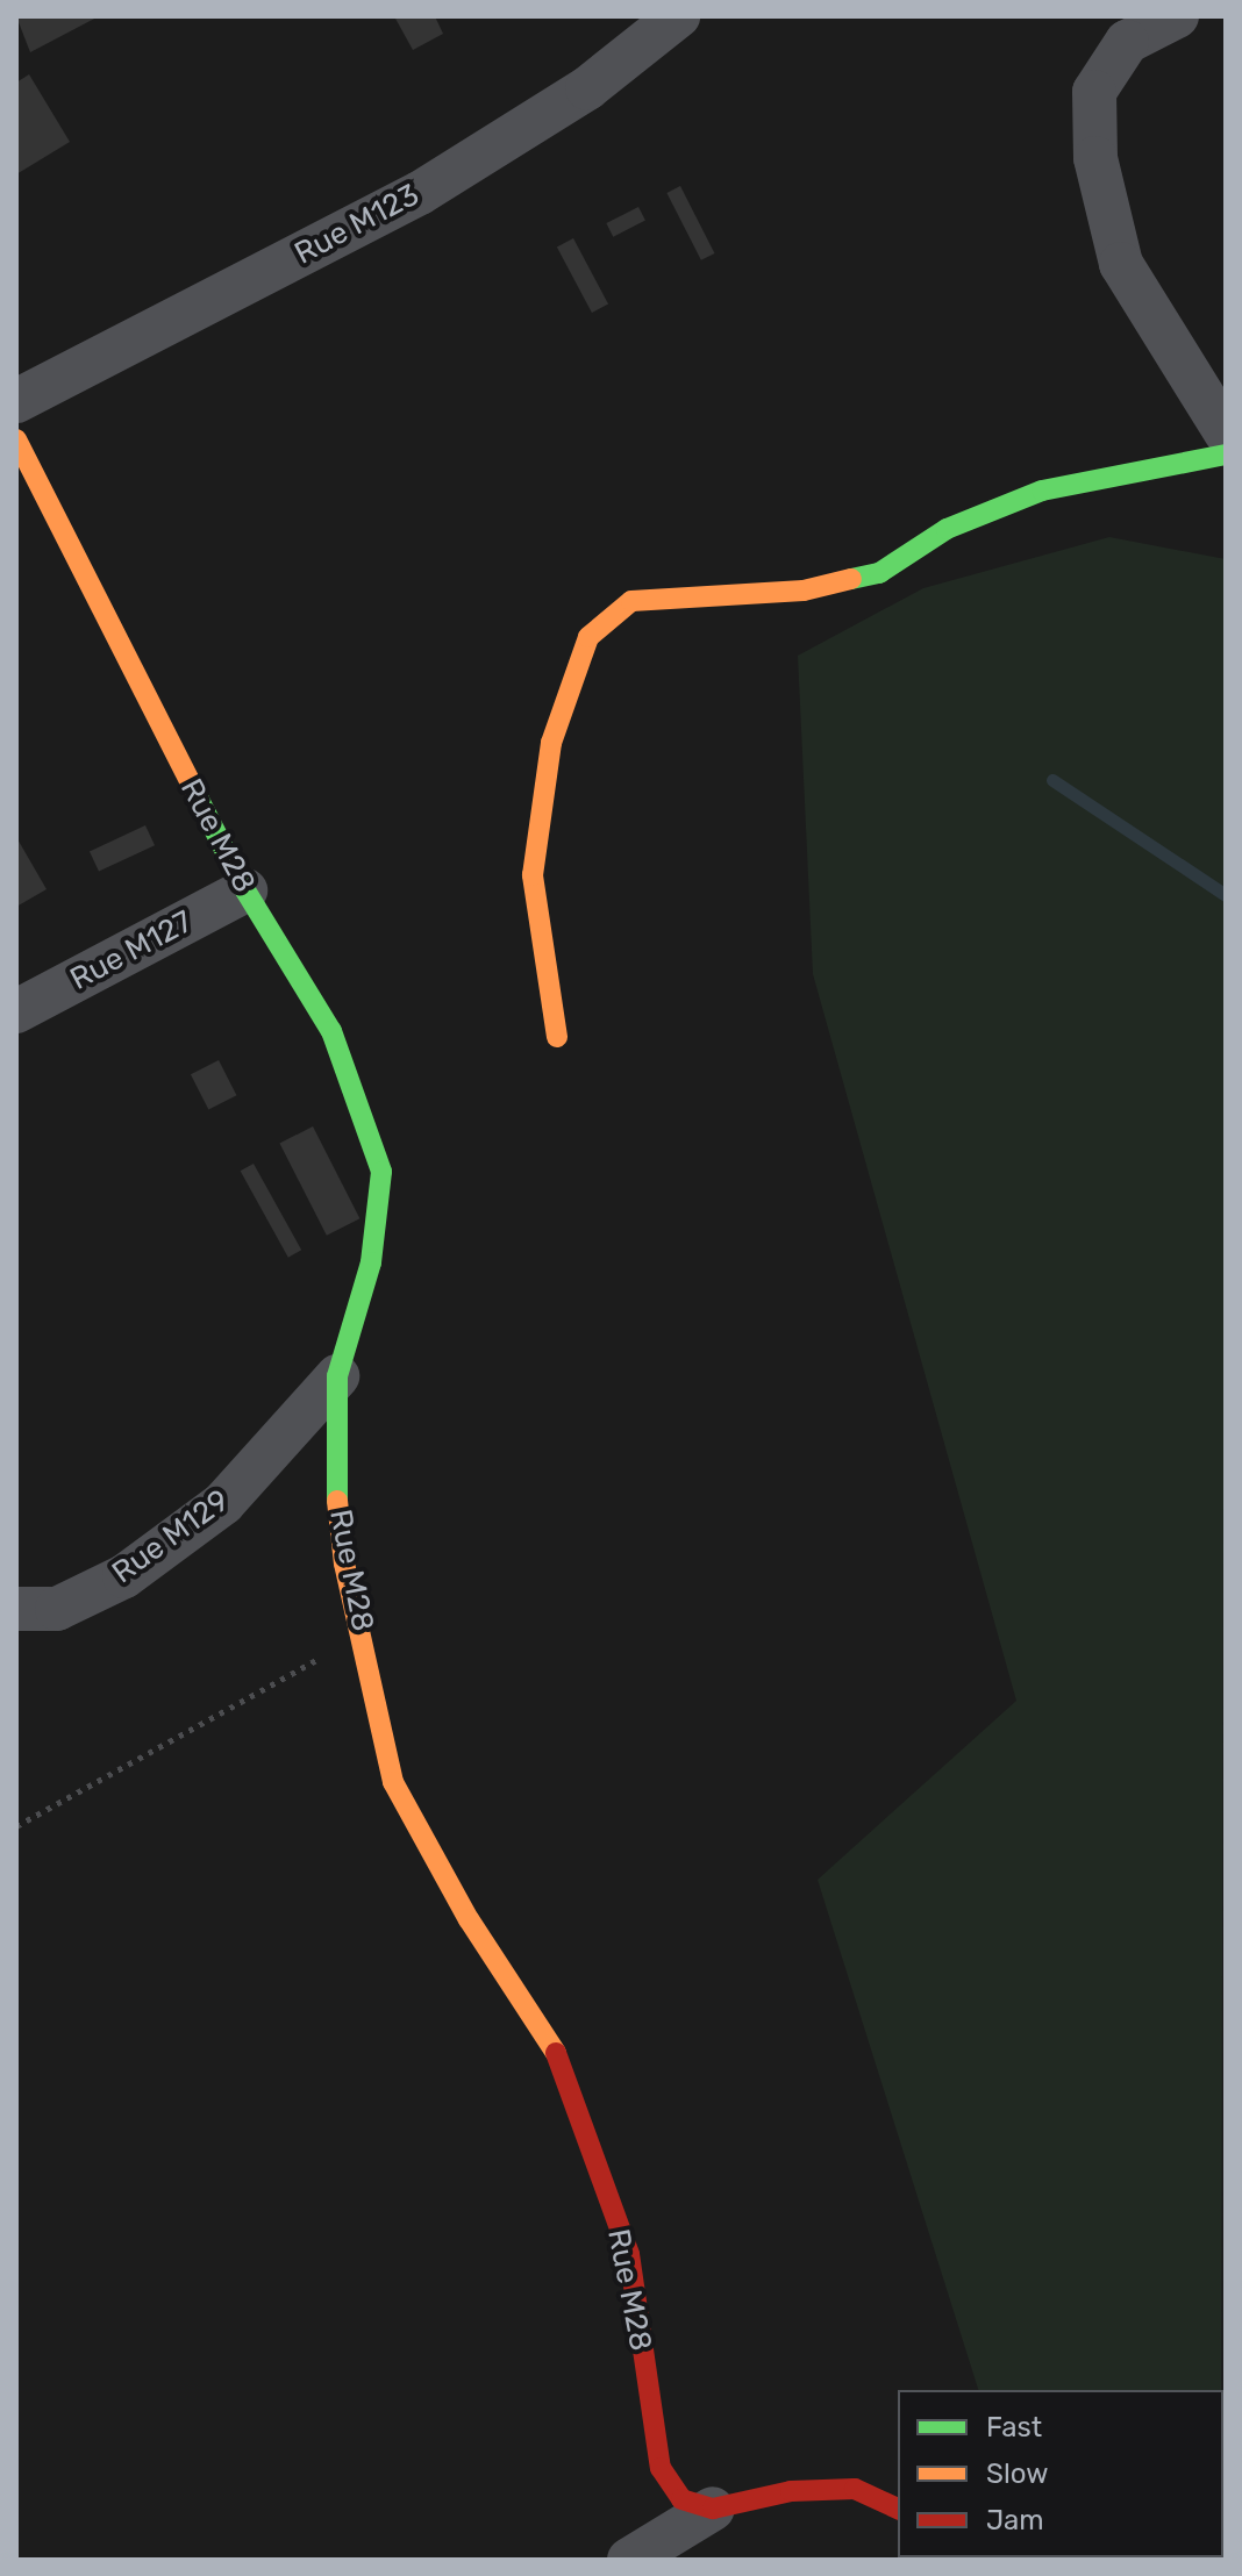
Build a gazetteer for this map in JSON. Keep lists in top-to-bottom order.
{
  "streets": {
    "street": [
      "Rue M123",
      "Rue M28",
      "Rue M127",
      "Rue M129"
    ]
  },
  "crossings": [
    ["Rue M28", "Rue M127"],
    ["Rue M28", "Rue M129"]
  ],
  "legend": ["Fast", "Slow", "Jam"]
}
